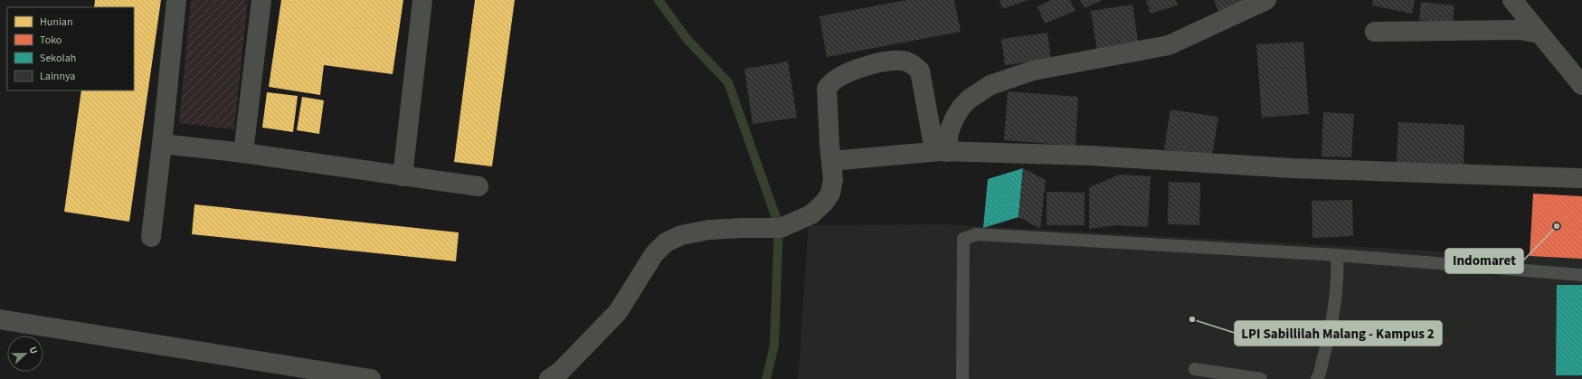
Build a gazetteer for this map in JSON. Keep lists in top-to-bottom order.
{
  "places": ["Indomaret", "LPI Sabillilah Malang - Kampus 2"],
  "legend": [
    "Hunian",
    "Toko",
    "Sekolah",
    "Lainnya"
  ],
  "north": "right"
}
